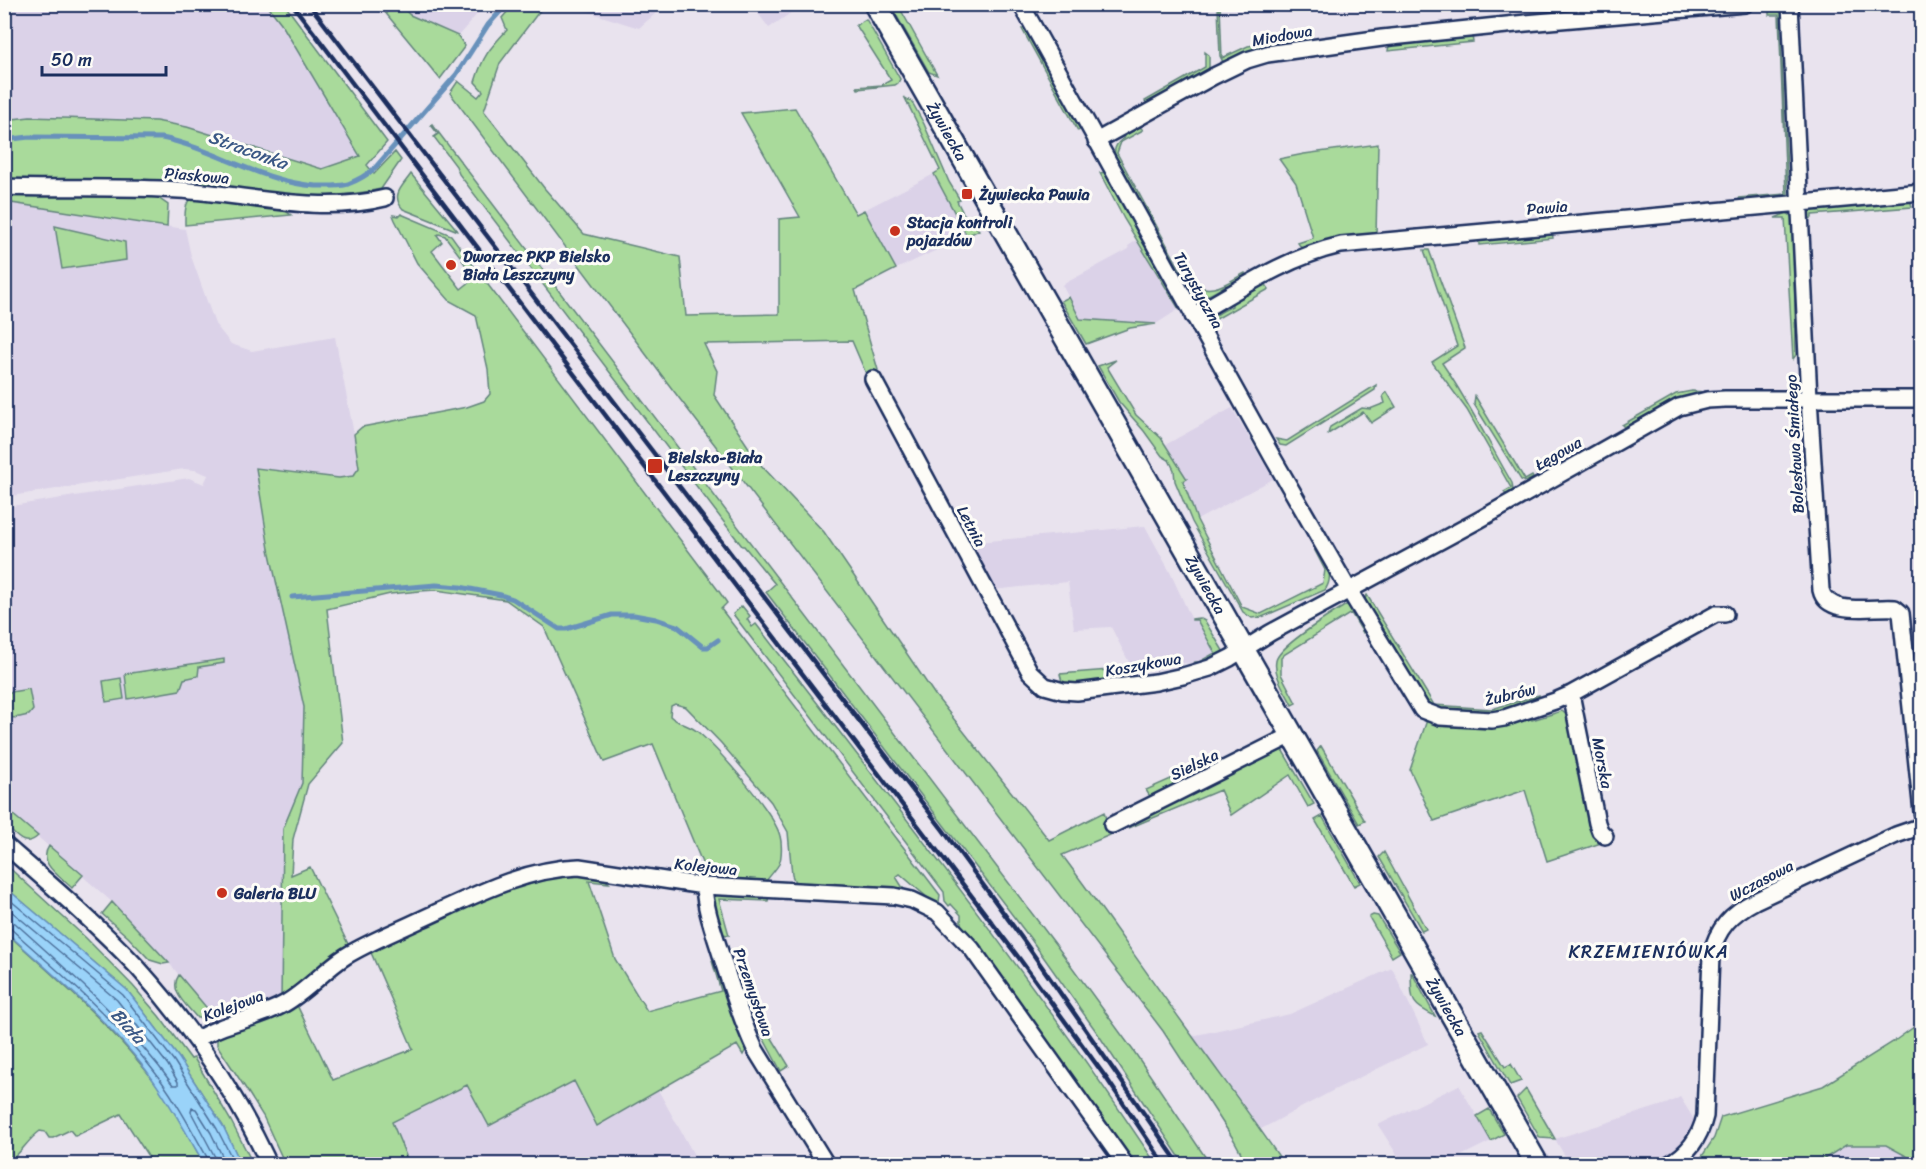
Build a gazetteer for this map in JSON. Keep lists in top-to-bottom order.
{
  "streets": {
    "main road": ["Żywiecka"],
    "street": [
      "Miodowa",
      "Piaskowa",
      "Pawia",
      "Turystyczna",
      "Bolesława Śmiałego",
      "Łęgowa",
      "Letnia",
      "Koszykowa",
      "Żubrów",
      "Morska",
      "Sielska",
      "Kolejowa",
      "Wczasowa",
      "Przemysłowa"
    ]
  },
  "crossings": [
    ["Miodowa", "Turystyczna"],
    ["Żywiecka", "Łęgowa"],
    ["Żywiecka", "Koszykowa"],
    ["Żywiecka", "Sielska"],
    ["Pawia", "Turystyczna"],
    ["Pawia", "Bolesława Śmiałego"],
    ["Turystyczna", "Łęgowa"],
    ["Turystyczna", "Żubrów"],
    ["Bolesława Śmiałego", "Łęgowa"],
    ["Łęgowa", "Koszykowa"],
    ["Łęgowa", "Żubrów"],
    ["Letnia", "Koszykowa"],
    ["Żubrów", "Morska"],
    ["Kolejowa", "Przemysłowa"]
  ],
  "districts": ["KRZEMIENIÓWKA"],
  "water": ["Straconka", "Biała"],
  "places": {
    "transit": ["Żywiecka Pawia", "Bielsko-Biała Leszczyny"],
    "other": ["Stacja kontroli pojazdów", "Dworzec PKP Bielsko Biała Leszczyny", "Galeria BLU"]
  },
  "scale_bar": "50 m"
}
